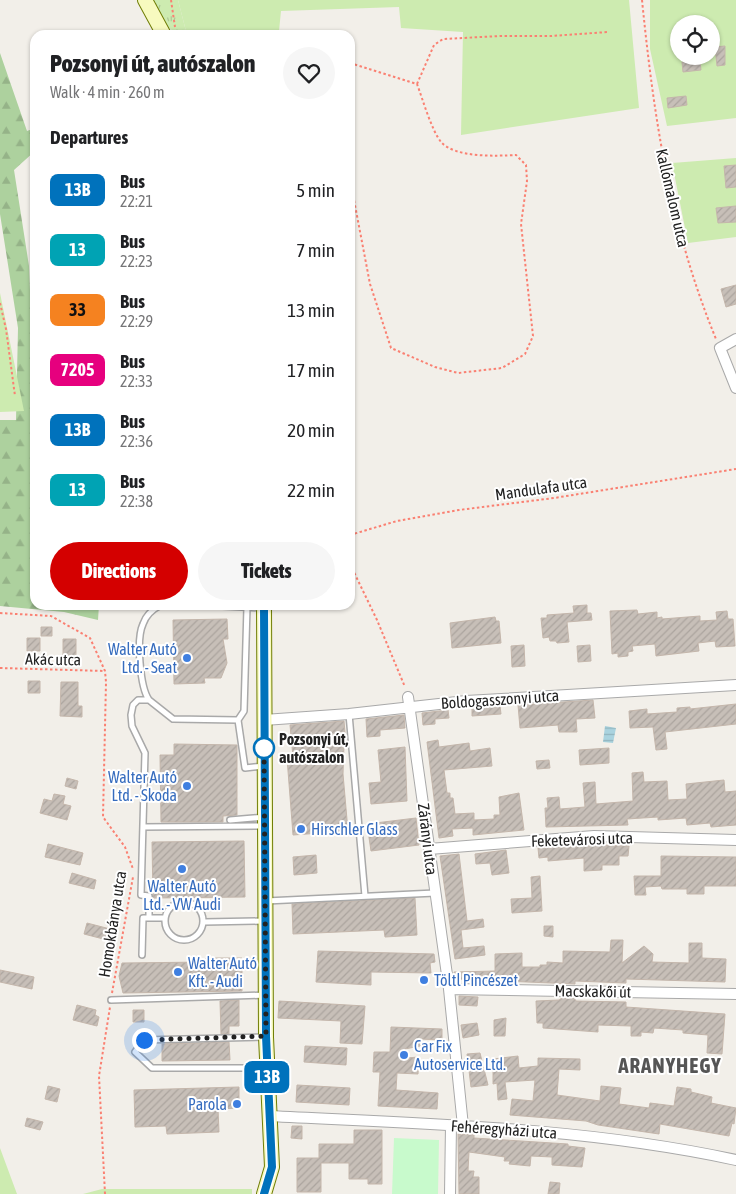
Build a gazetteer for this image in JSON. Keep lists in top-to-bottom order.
{
  "streets": {
    "street": [
      "Boldogasszonyi utca",
      "Zárányi utca",
      "Feketevárosi utca",
      "Macskakői út",
      "Fehéregyházi utca"
    ],
    "path": [
      "Kallómalom utca",
      "Mandulafa utca",
      "Akác utca",
      "Homokbánya utca"
    ]
  },
  "crossings": [
    ["Akác utca", "Homokbánya utca"],
    ["Boldogasszonyi utca", "Zárányi utca"],
    ["Zárányi utca", "Feketevárosi utca"],
    ["Zárányi utca", "Macskakői út"],
    ["Zárányi utca", "Fehéregyházi utca"]
  ],
  "districts": ["ARANYHEGY"],
  "places": [
    "Walter Autó Ltd. - Seat",
    "Pozsonyi út, autószalon",
    "Walter Autó Ltd. - Skoda",
    "Hirschler Glass",
    "Walter Autó Ltd. - VW Audi",
    "Walter Autó Kft. - Audi",
    "Töltl Pincészet",
    "Car Fix Autoservice Ltd.",
    "Parola"
  ],
  "lines": ["bus line 13B"],
  "page": {
    "on_map": "13B",
    "heading": [
      ["Pozsonyi út, autószalon", "Walk · 4 min · 260 m"],
      "Departures"
    ],
    "list": [
      {
        "mark": "13B",
        "name": "Bus",
        "note": "22:21",
        "value": "5 min"
      },
      {
        "mark": "13",
        "name": "Bus",
        "note": "22:23",
        "value": "7 min"
      },
      {
        "mark": "33",
        "name": "Bus",
        "note": "22:29",
        "value": "13 min"
      },
      {
        "mark": "7205",
        "name": "Bus",
        "note": "22:33",
        "value": "17 min"
      },
      {
        "mark": "13B",
        "name": "Bus",
        "note": "22:36",
        "value": "20 min"
      },
      {
        "mark": "13",
        "name": "Bus",
        "note": "22:38",
        "value": "22 min"
      }
    ],
    "buttons": ["Directions", "Tickets"]
  }
}
